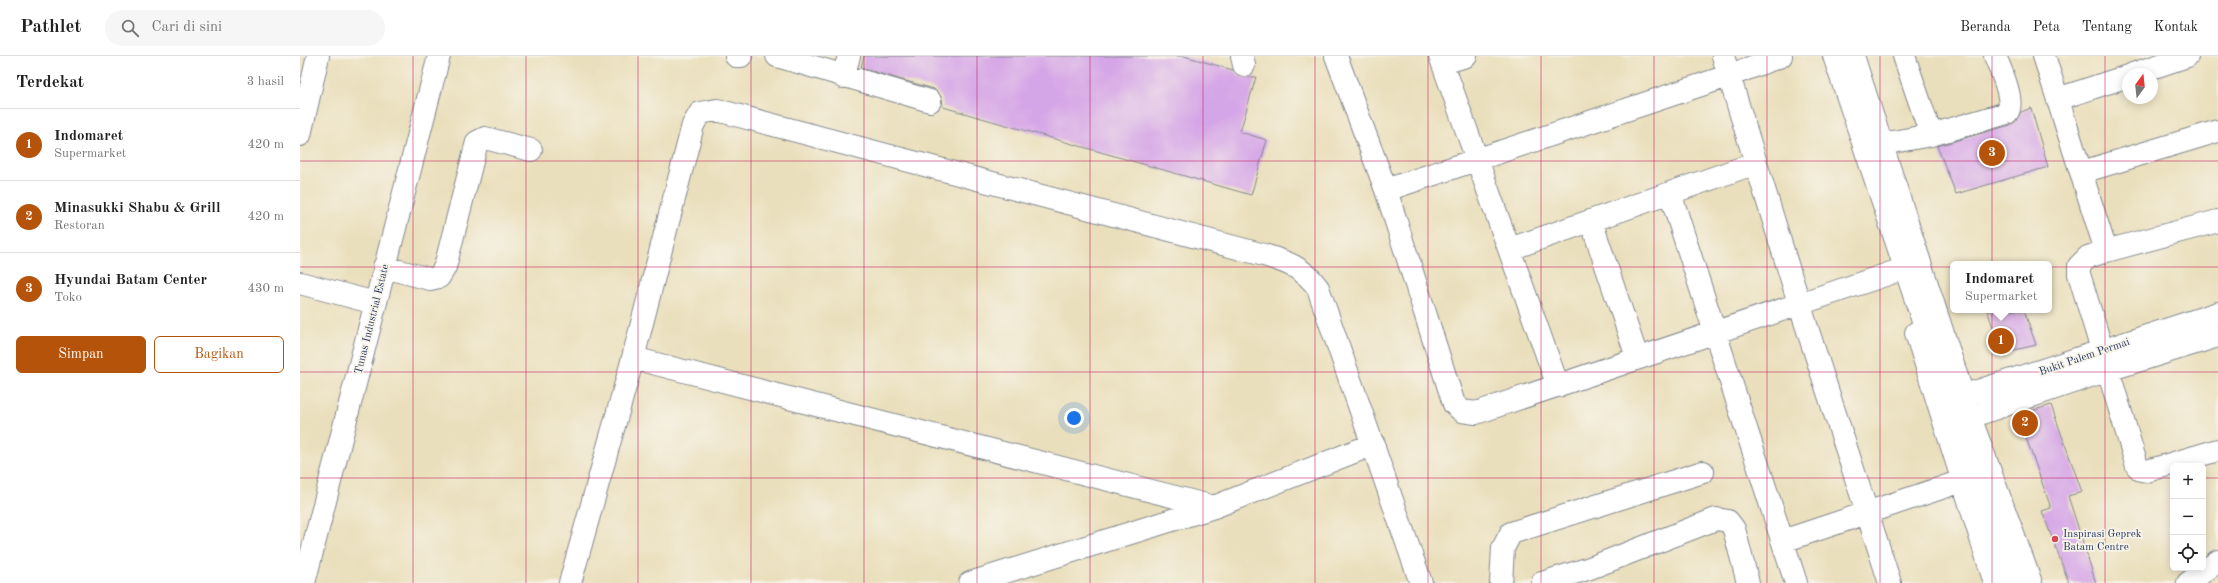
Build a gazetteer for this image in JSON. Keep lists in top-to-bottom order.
{
  "streets": {
    "street": ["Tunas Industrial Estate", "Bukit Palem Permai"]
  },
  "places": ["Inspirasi Geprek Batam Centre"],
  "north": "top",
  "page": {
    "header": "Pathlet",
    "search": "Cari di sini",
    "nav": [
      "Beranda",
      "Peta",
      "Tentang",
      "Kontak"
    ],
    "heading": ["Terdekat", "3 hasil"],
    "list": [
      {
        "mark": "1",
        "name": "Indomaret",
        "note": "Supermarket",
        "value": "420 m"
      },
      {
        "mark": "2",
        "name": "Minasukki Shabu & Grill",
        "note": "Restoran",
        "value": "420 m"
      },
      {
        "mark": "3",
        "name": "Hyundai Batam Center",
        "note": "Toko",
        "value": "430 m"
      }
    ],
    "pins": ["3", "1", "2"],
    "popup": ["Indomaret", "Supermarket"],
    "buttons": ["Simpan", "Bagikan"],
    "map_buttons": ["+", "−"]
  }
}
